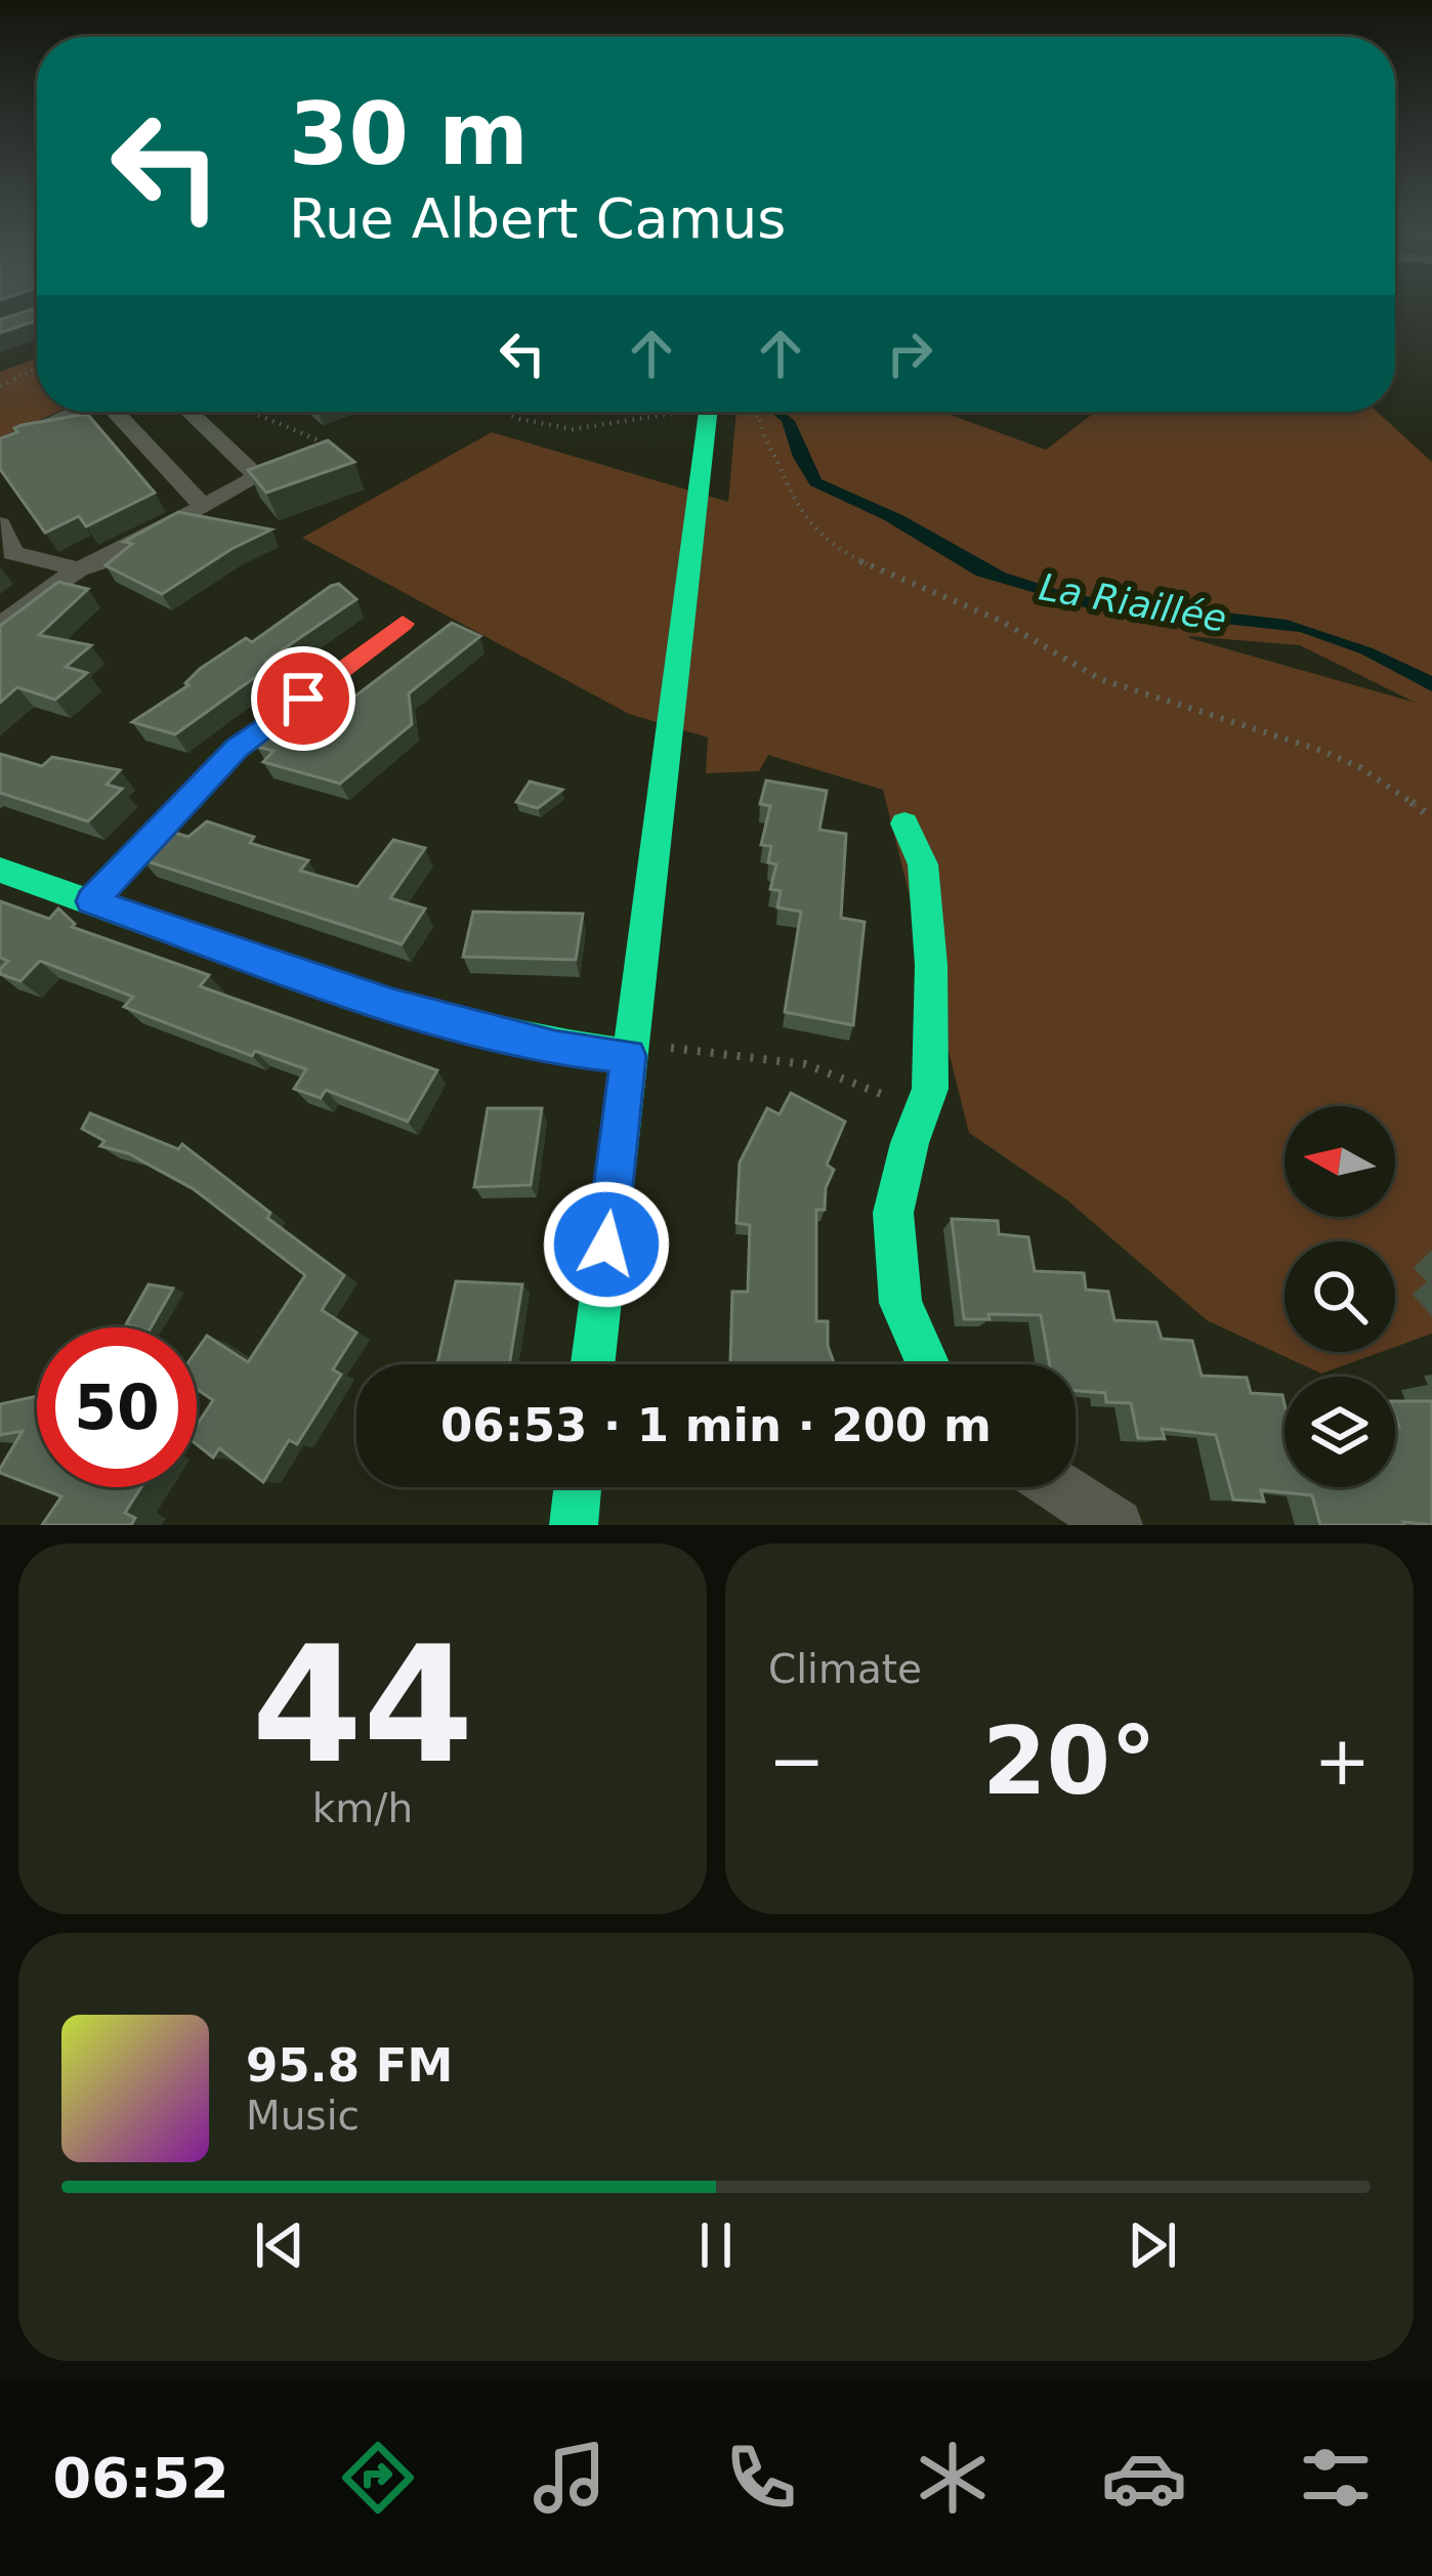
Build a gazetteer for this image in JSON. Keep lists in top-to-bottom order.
{
  "water": ["La Riaillée"],
  "north": "left",
  "page": {
    "turn": ["30 m", "Rue Albert Camus"],
    "limit": "50",
    "trip": "06:53 · 1 min · 200 m",
    "tile": [
      ["44", "km/h"],
      "Climate"
    ],
    "heat": ["−", "20°", "+"],
    "song": ["95.8 FM", "Music"],
    "tabs": "06:52"
  }
}
